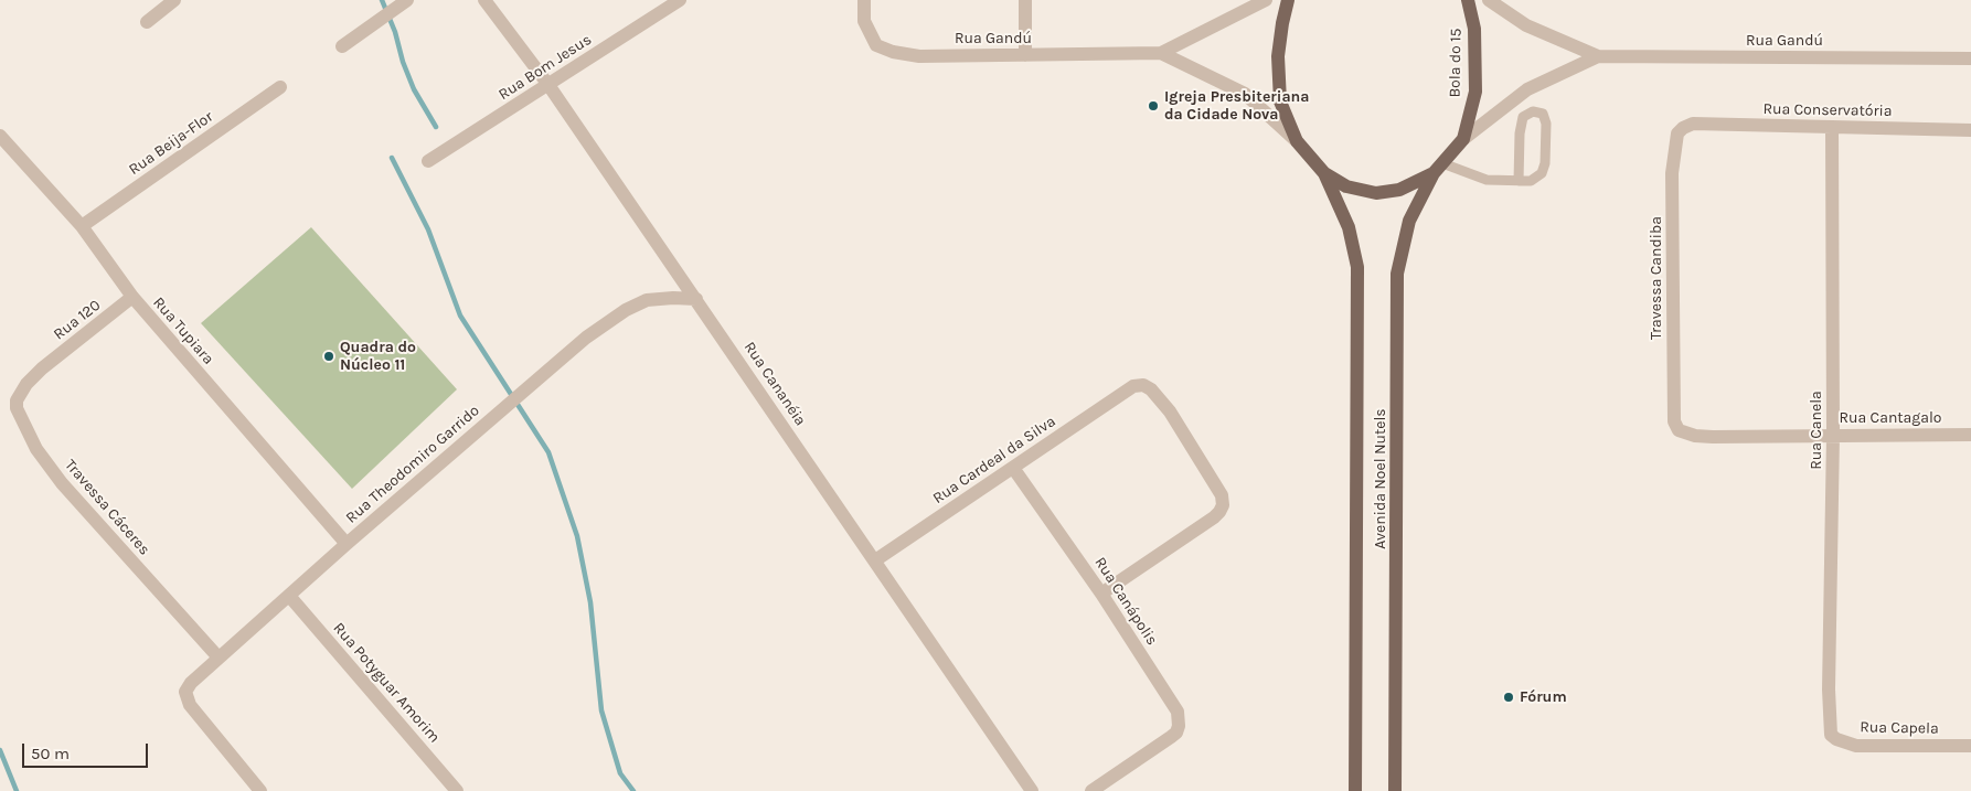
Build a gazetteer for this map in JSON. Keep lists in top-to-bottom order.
{
  "streets": {
    "main road": ["Bola do 15", "Avenida Noel Nutels"],
    "street": [
      "Rua Gandú",
      "Rua Bom Jesus",
      "Rua Conservatória",
      "Rua Beija-Flor",
      "Travessa Candiba",
      "Rua 120",
      "Rua Tupiara",
      "Rua Cananéia",
      "Rua Cantagalo",
      "Rua Canela",
      "Rua Cardeal da Silva",
      "Rua Theodomiro Garrido",
      "Travessa Cáceres",
      "Rua Canápolis",
      "Rua Potyguar Amorim",
      "Rua Capela"
    ]
  },
  "crossings": [
    ["Rua Gandú", "Bola do 15"],
    ["Bola do 15", "Avenida Noel Nutels"],
    ["Rua Bom Jesus", "Rua Cananéia"],
    ["Rua Conservatória", "Travessa Candiba"],
    ["Rua Conservatória", "Rua Canela"],
    ["Rua Beija-Flor", "Rua Tupiara"],
    ["Travessa Candiba", "Rua Cantagalo"],
    ["Rua 120", "Rua Tupiara"],
    ["Rua 120", "Travessa Cáceres"],
    ["Rua Tupiara", "Rua Theodomiro Garrido"],
    ["Rua Cananéia", "Rua Cardeal da Silva"],
    ["Rua Cananéia", "Rua Theodomiro Garrido"],
    ["Rua Cantagalo", "Rua Canela"],
    ["Rua Canela", "Rua Capela"],
    ["Rua Cardeal da Silva", "Rua Canápolis"],
    ["Rua Theodomiro Garrido", "Travessa Cáceres"],
    ["Rua Theodomiro Garrido", "Rua Potyguar Amorim"]
  ],
  "places": ["Igreja Presbiteriana da Cidade Nova", "Quadra do Núcleo 11", "Fórum"],
  "scale_bar": "50 m"
}
